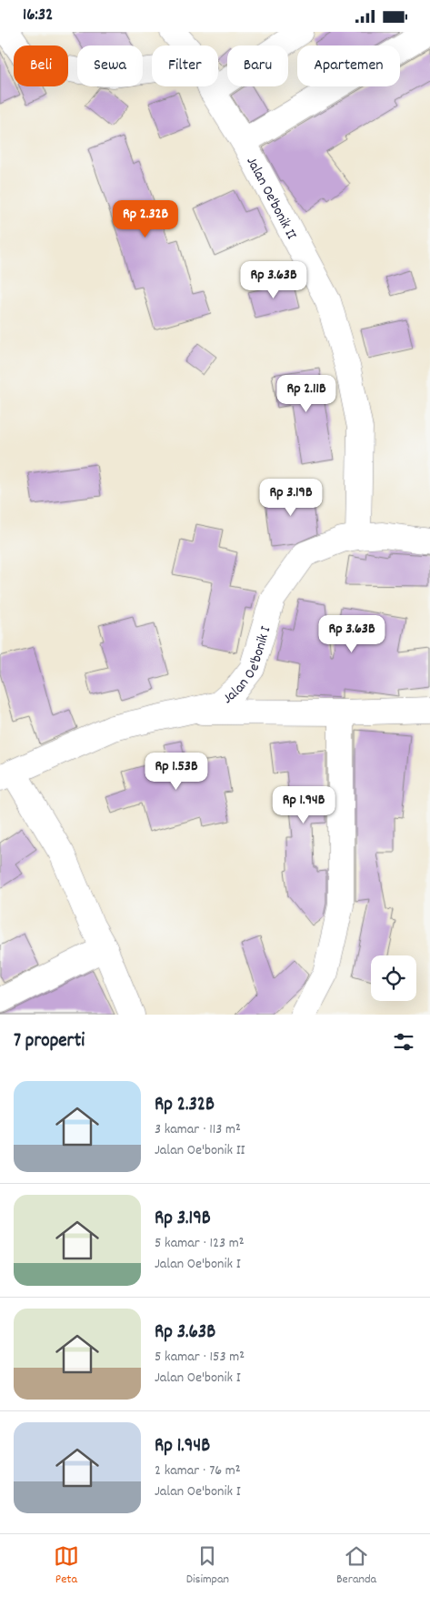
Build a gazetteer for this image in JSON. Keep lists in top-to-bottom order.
{
  "streets": {
    "street": ["Jalan Oe'bonik II", "Jalan Oe'bonik I"]
  },
  "crossings": [
    ["Jalan Oe'bonik II", "Jalan Oe'bonik I"]
  ],
  "page": {
    "status": "16:32",
    "chip": [
      "Beli",
      "Sewa",
      "Filter",
      "Baru",
      "Apartemen"
    ],
    "price": [
      "Rp 2.32B",
      "Rp 3.63B",
      "Rp 2.11B",
      "Rp 3.19B",
      "Rp 3.63B",
      "Rp 1.53B",
      "Rp 1.94B"
    ],
    "heading": "7 properti",
    "list": [
      {
        "name": "Rp 2.32B",
        "note": "3 kamar · 113 m² · Jalan Oe'bonik II"
      },
      {
        "name": "Rp 3.19B",
        "note": "5 kamar · 123 m² · Jalan Oe'bonik I"
      },
      {
        "name": "Rp 3.63B",
        "note": "5 kamar · 153 m² · Jalan Oe'bonik I"
      },
      {
        "name": "Rp 1.94B",
        "note": "2 kamar · 76 m² · Jalan Oe'bonik I"
      }
    ],
    "tabs": ["Peta", "Disimpan", "Beranda"]
  }
}
